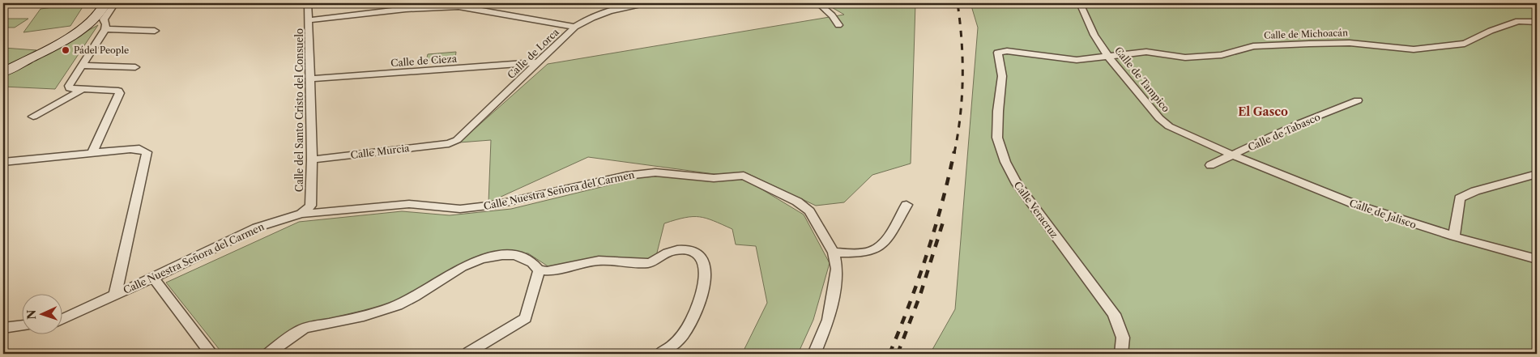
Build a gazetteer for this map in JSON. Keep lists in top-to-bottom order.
{
  "streets": {
    "street": [
      "Calle de Michoacán",
      "Calle de Lorca",
      "Calle de Cieza",
      "Calle de Tampico",
      "Calle del Santo Cristo del Consuelo",
      "Calle de Tabasco",
      "Calle Murcia",
      "Calle Nuestra Señora del Carmen",
      "Calle Veracruz",
      "Calle de Jalisco"
    ]
  },
  "crossings": [
    ["Calle de Michoacán", "Calle de Tampico"],
    ["Calle de Michoacán", "Calle Veracruz"],
    ["Calle de Lorca", "Calle de Cieza"],
    ["Calle de Lorca", "Calle Murcia"],
    ["Calle de Cieza", "Calle del Santo Cristo del Consuelo"],
    ["Calle de Tampico", "Calle de Tabasco"],
    ["Calle de Tampico", "Calle de Jalisco"],
    ["Calle del Santo Cristo del Consuelo", "Calle Murcia"],
    ["Calle del Santo Cristo del Consuelo", "Calle Nuestra Señora del Carmen"],
    ["Calle de Tabasco", "Calle de Jalisco"]
  ],
  "districts": ["El Gasco"],
  "places": ["Pádel People"],
  "north": "left"
}
